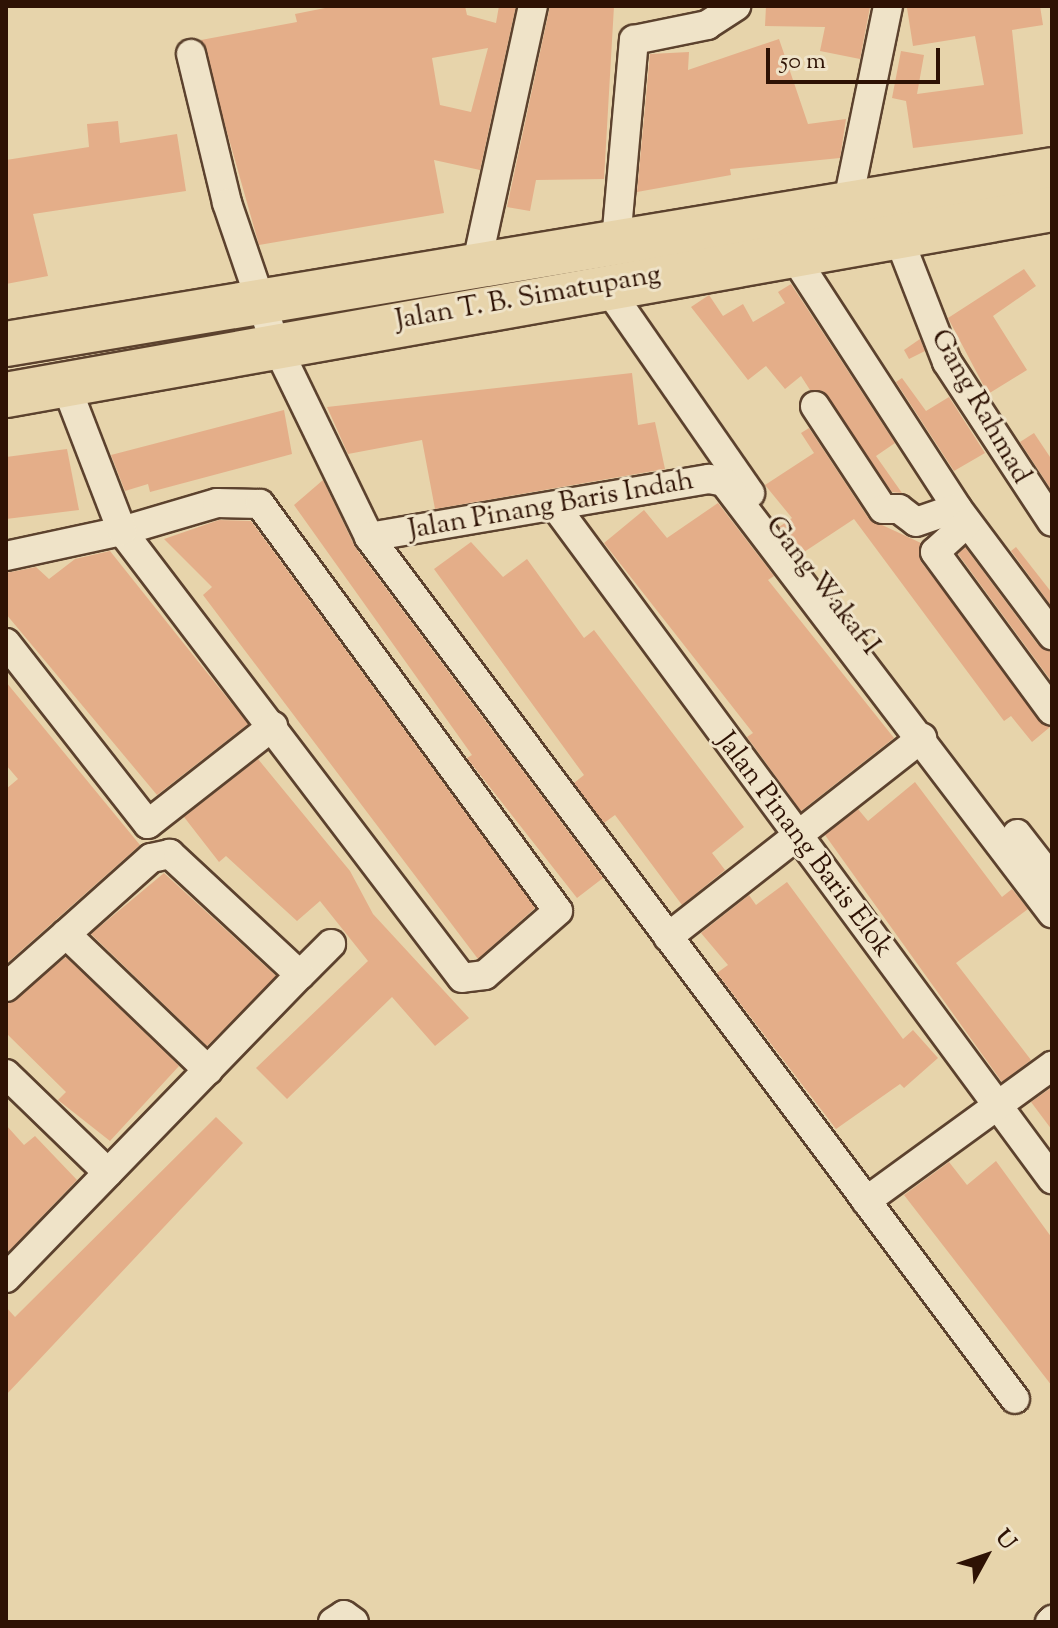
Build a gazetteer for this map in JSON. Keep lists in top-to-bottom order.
{
  "streets": {
    "main road": ["Jalan T. B. Simatupang"],
    "street": [
      "Gang Rahmad",
      "Jalan Pinang Baris Indah",
      "Gang Wakaf I",
      "Jalan Pinang Baris Elok"
    ]
  },
  "crossings": [
    ["Jalan T. B. Simatupang", "Gang Rahmad"],
    ["Jalan T. B. Simatupang", "Gang Wakaf I"],
    ["Jalan Pinang Baris Indah", "Jalan Pinang Baris Elok"]
  ],
  "scale_bar": "50 m",
  "north": "top right"
}
